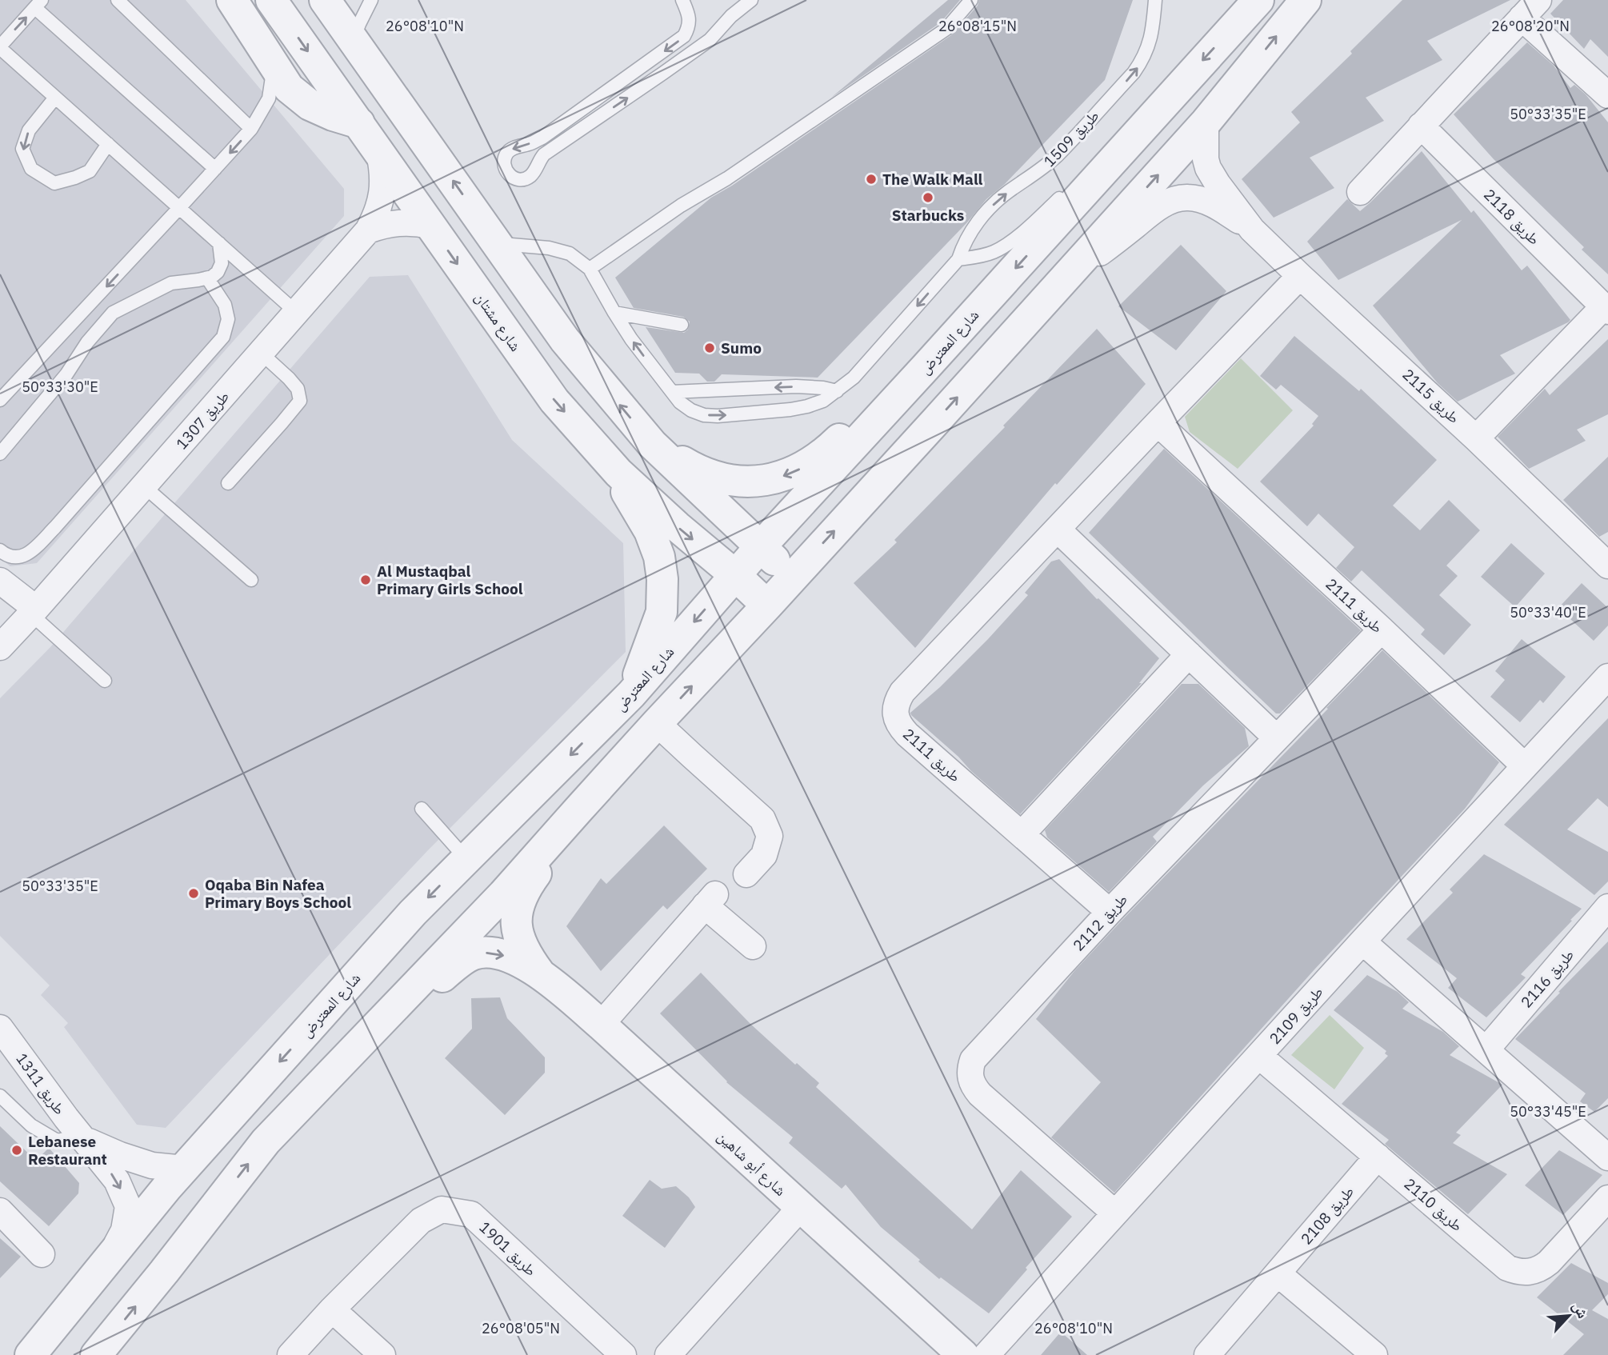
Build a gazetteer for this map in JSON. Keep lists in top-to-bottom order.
{
  "streets": {
    "street": [
      "طريق 2118",
      "شارع مشتان",
      "شارع المعترض",
      "طريق 2115",
      "طريق 1307",
      "طريق 2111",
      "طريق 2112",
      "طريق 2116",
      "طريق 2109",
      "طريق 1311",
      "شارع أبو شاهين",
      "طريق 2110",
      "طريق 2108",
      "طريق 1901"
    ],
    "lane": ["طريق 1509"]
  },
  "crossings": [
    ["طريق 2118", "طريق 2115"],
    ["شارع مشتان", "شارع المعترض"],
    ["شارع مشتان", "طريق 1307"],
    ["شارع المعترض", "طريق 1311"],
    ["طريق 2115", "طريق 2111"],
    ["طريق 2111", "طريق 2112"],
    ["طريق 2111", "طريق 2109"],
    ["طريق 2112", "طريق 2109"],
    ["طريق 2109", "طريق 2110"],
    ["طريق 2110", "طريق 2108"]
  ],
  "places": [
    "The Walk Mall",
    "Starbucks",
    "Sumo",
    "Al Mustaqbal Primary Girls School",
    "Oqaba Bin Nafea Primary Boys School",
    "Lebanese Restaurant"
  ],
  "north": "top right",
  "coordinates": [
    "26°08'20\"N",
    "26°08'15\"N",
    "26°08'10\"N",
    "50°33'35\"E",
    "50°33'30\"E",
    "50°33'40\"E",
    "50°33'45\"E",
    "26°08'05\"N"
  ]
}
